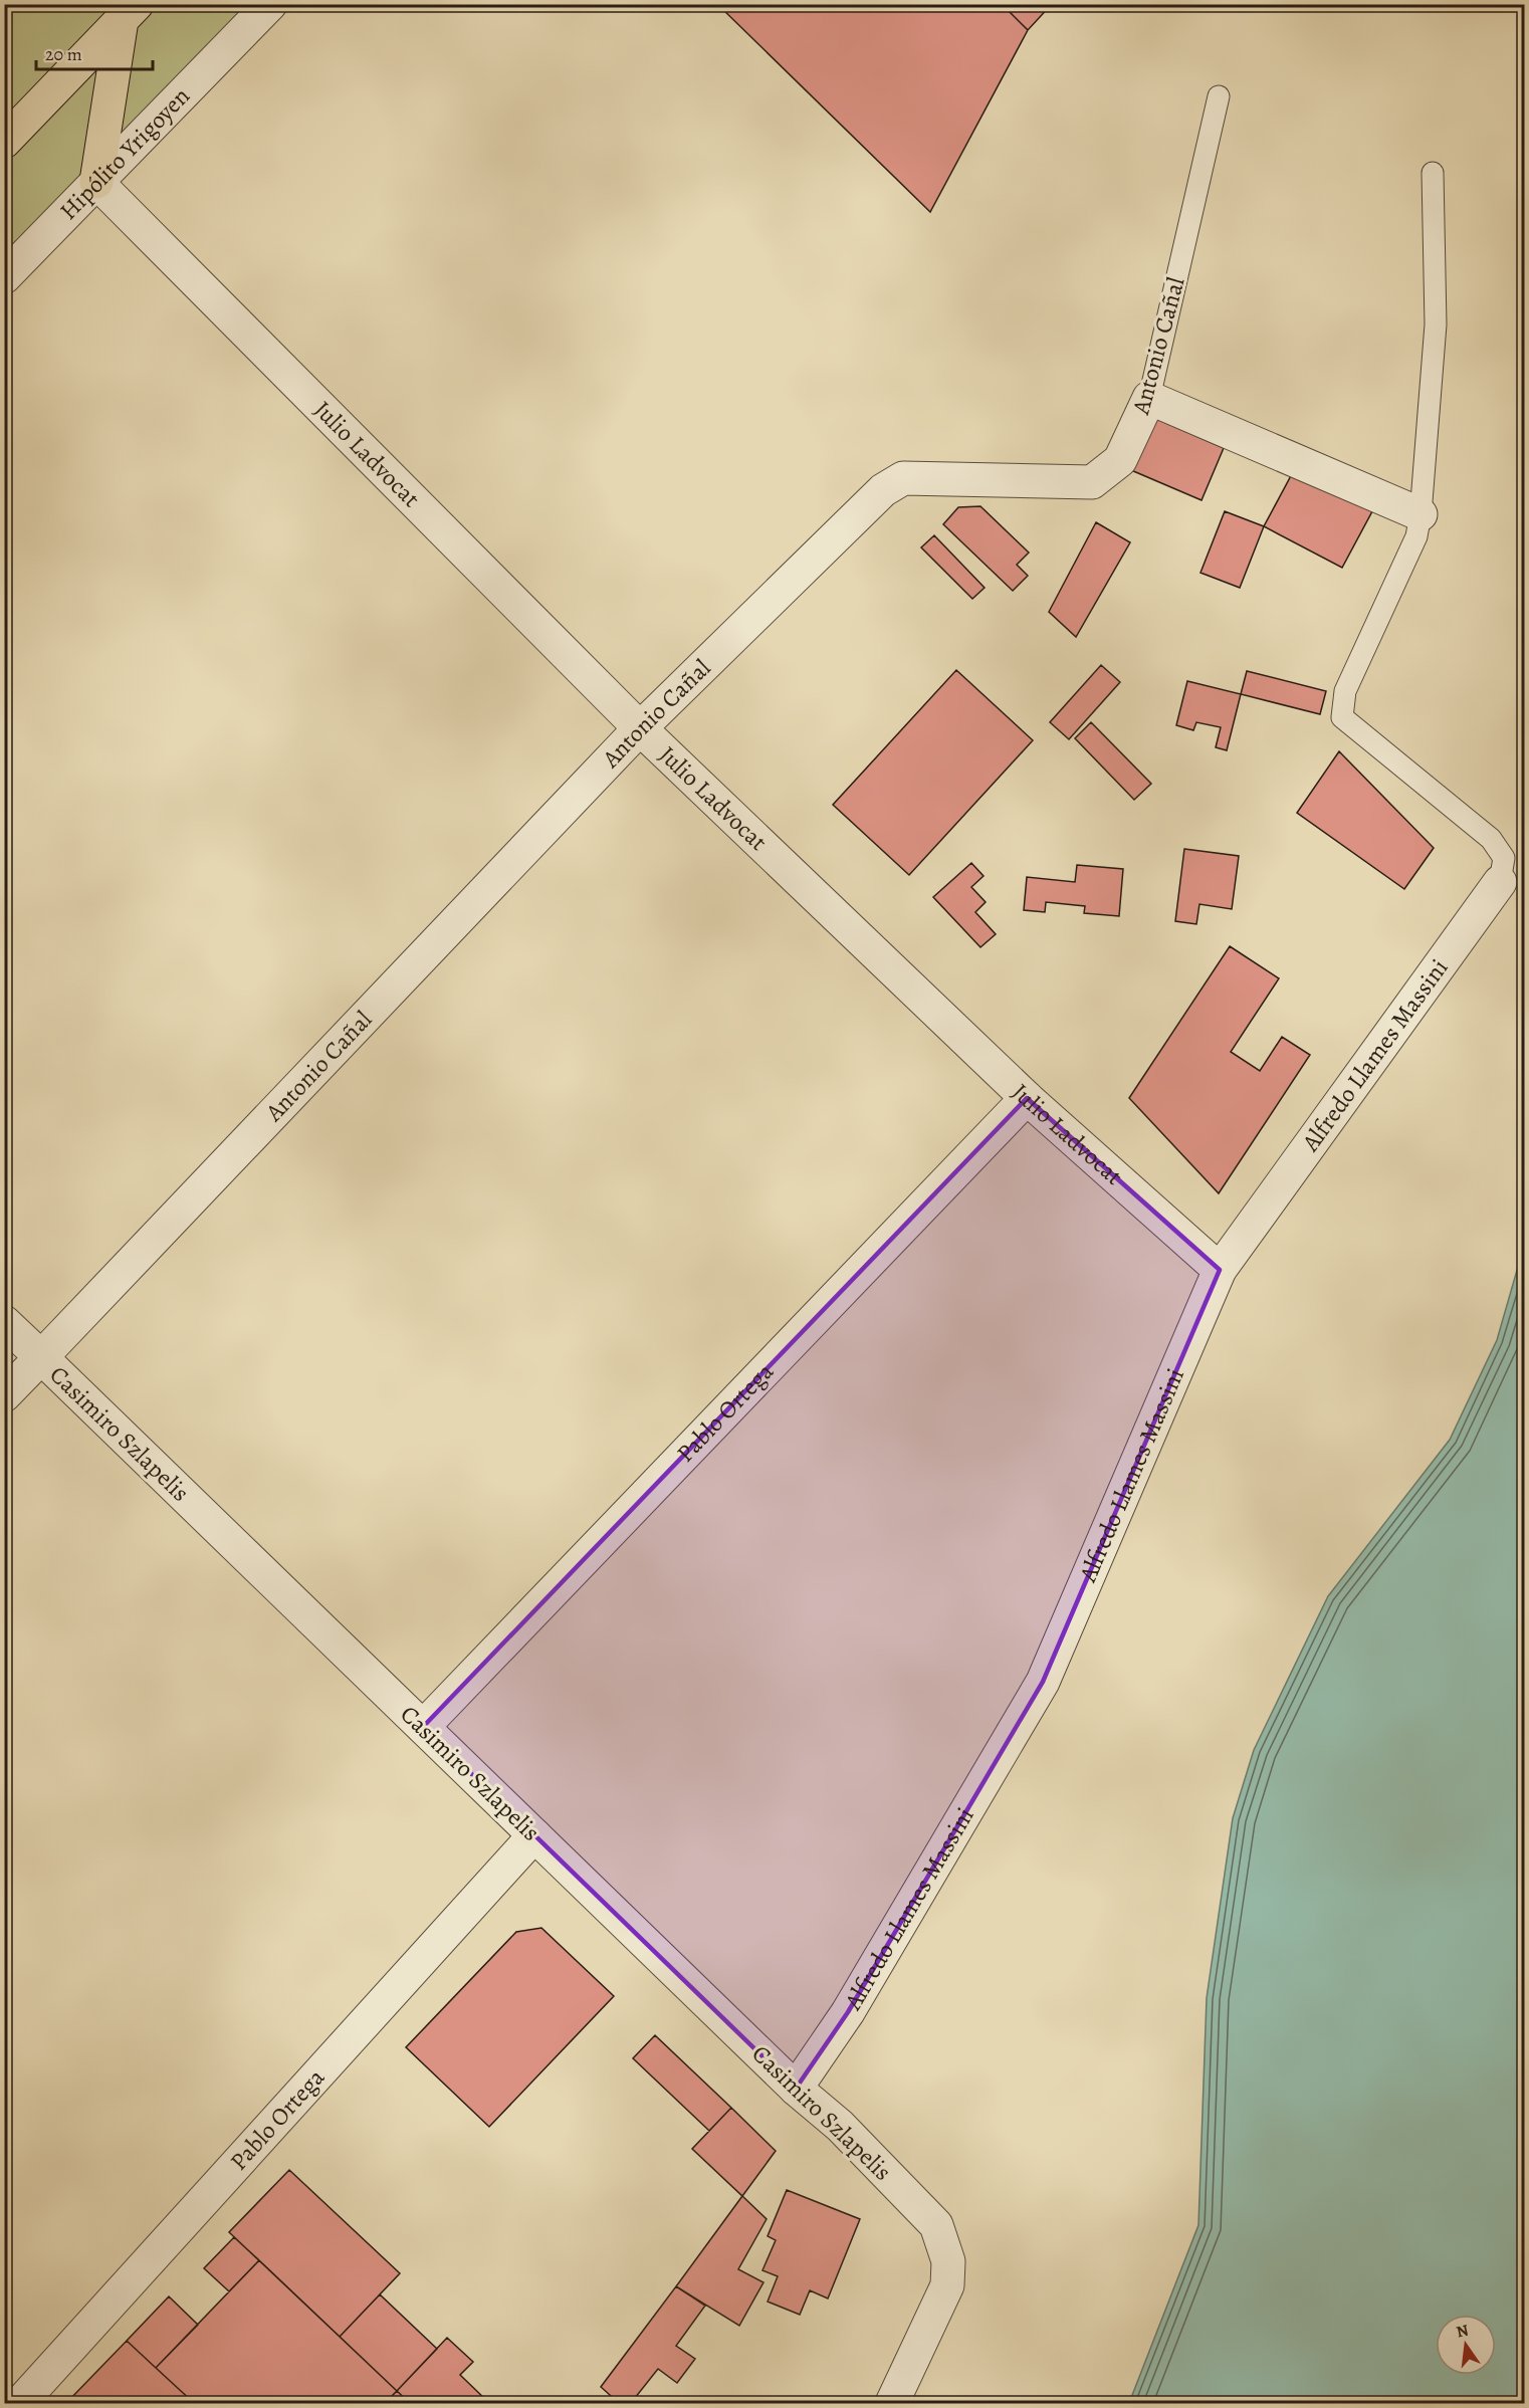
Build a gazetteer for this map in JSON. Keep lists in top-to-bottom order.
{
  "streets": {
    "street": [
      "Hipólito Yrigoyen",
      "Antonio Cañal",
      "Julio Ladvocat",
      "Alfredo Llames Massini",
      "Pablo Ortega",
      "Casimiro Szlapelis"
    ]
  },
  "crossings": [
    ["Hipólito Yrigoyen", "Julio Ladvocat"],
    ["Antonio Cañal", "Julio Ladvocat"],
    ["Antonio Cañal", "Casimiro Szlapelis"],
    ["Julio Ladvocat", "Alfredo Llames Massini"],
    ["Julio Ladvocat", "Pablo Ortega"],
    ["Alfredo Llames Massini", "Casimiro Szlapelis"],
    ["Pablo Ortega", "Casimiro Szlapelis"]
  ],
  "scale_bar": "20 m",
  "north": "top"
}
